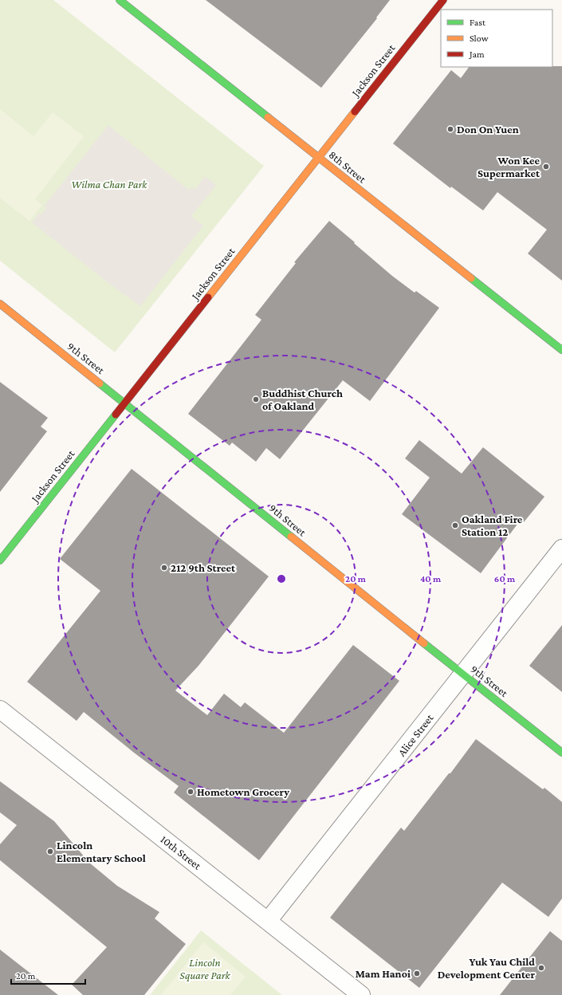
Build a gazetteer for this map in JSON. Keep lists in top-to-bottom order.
{
  "streets": {
    "street": [
      "Jackson Street",
      "8th Street",
      "9th Street",
      "Alice Street",
      "10th Street"
    ]
  },
  "crossings": [
    ["Jackson Street", "8th Street"],
    ["Jackson Street", "9th Street"],
    ["9th Street", "Alice Street"],
    ["Alice Street", "10th Street"]
  ],
  "parks": ["Wilma Chan Park", "Lincoln Square Park"],
  "places": [
    "Don On Yuen",
    "Won Kee Supermarket",
    "Buddhist Church of Oakland",
    "Oakland Fire Station 12",
    "212 9th Street",
    "Hometown Grocery",
    "Lincoln Elementary School",
    "Yuk Yau Child Development Center",
    "Mam Hanoi"
  ],
  "legend": ["Fast", "Slow", "Jam"],
  "scale_bar": "20 m",
  "rings": ["20 m", "40 m", "60 m"]
}
